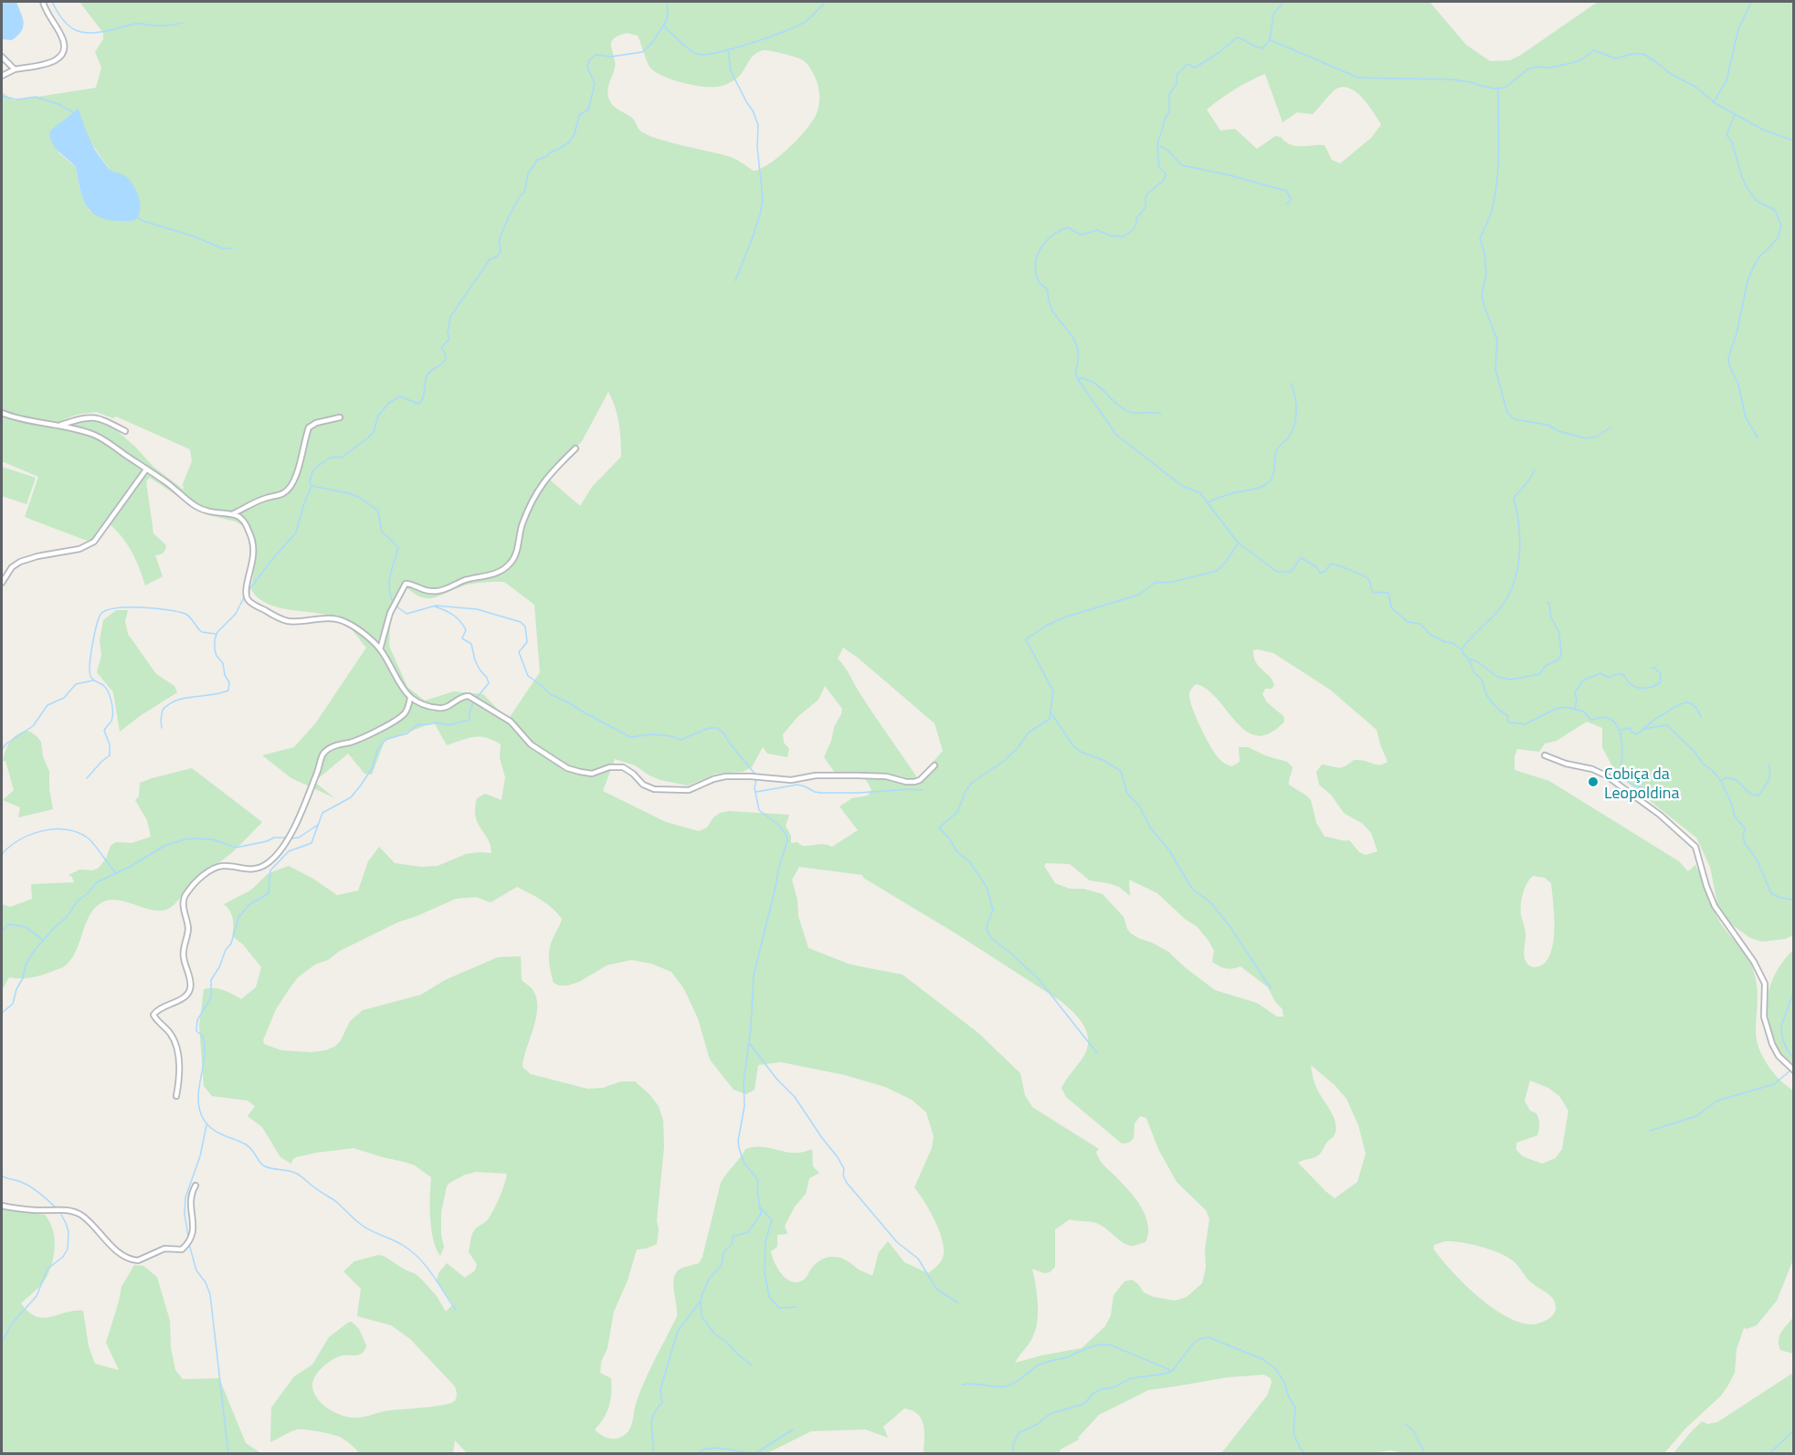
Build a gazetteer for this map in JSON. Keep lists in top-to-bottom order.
{
  "places": ["Cobiça da Leopoldina"]
}
